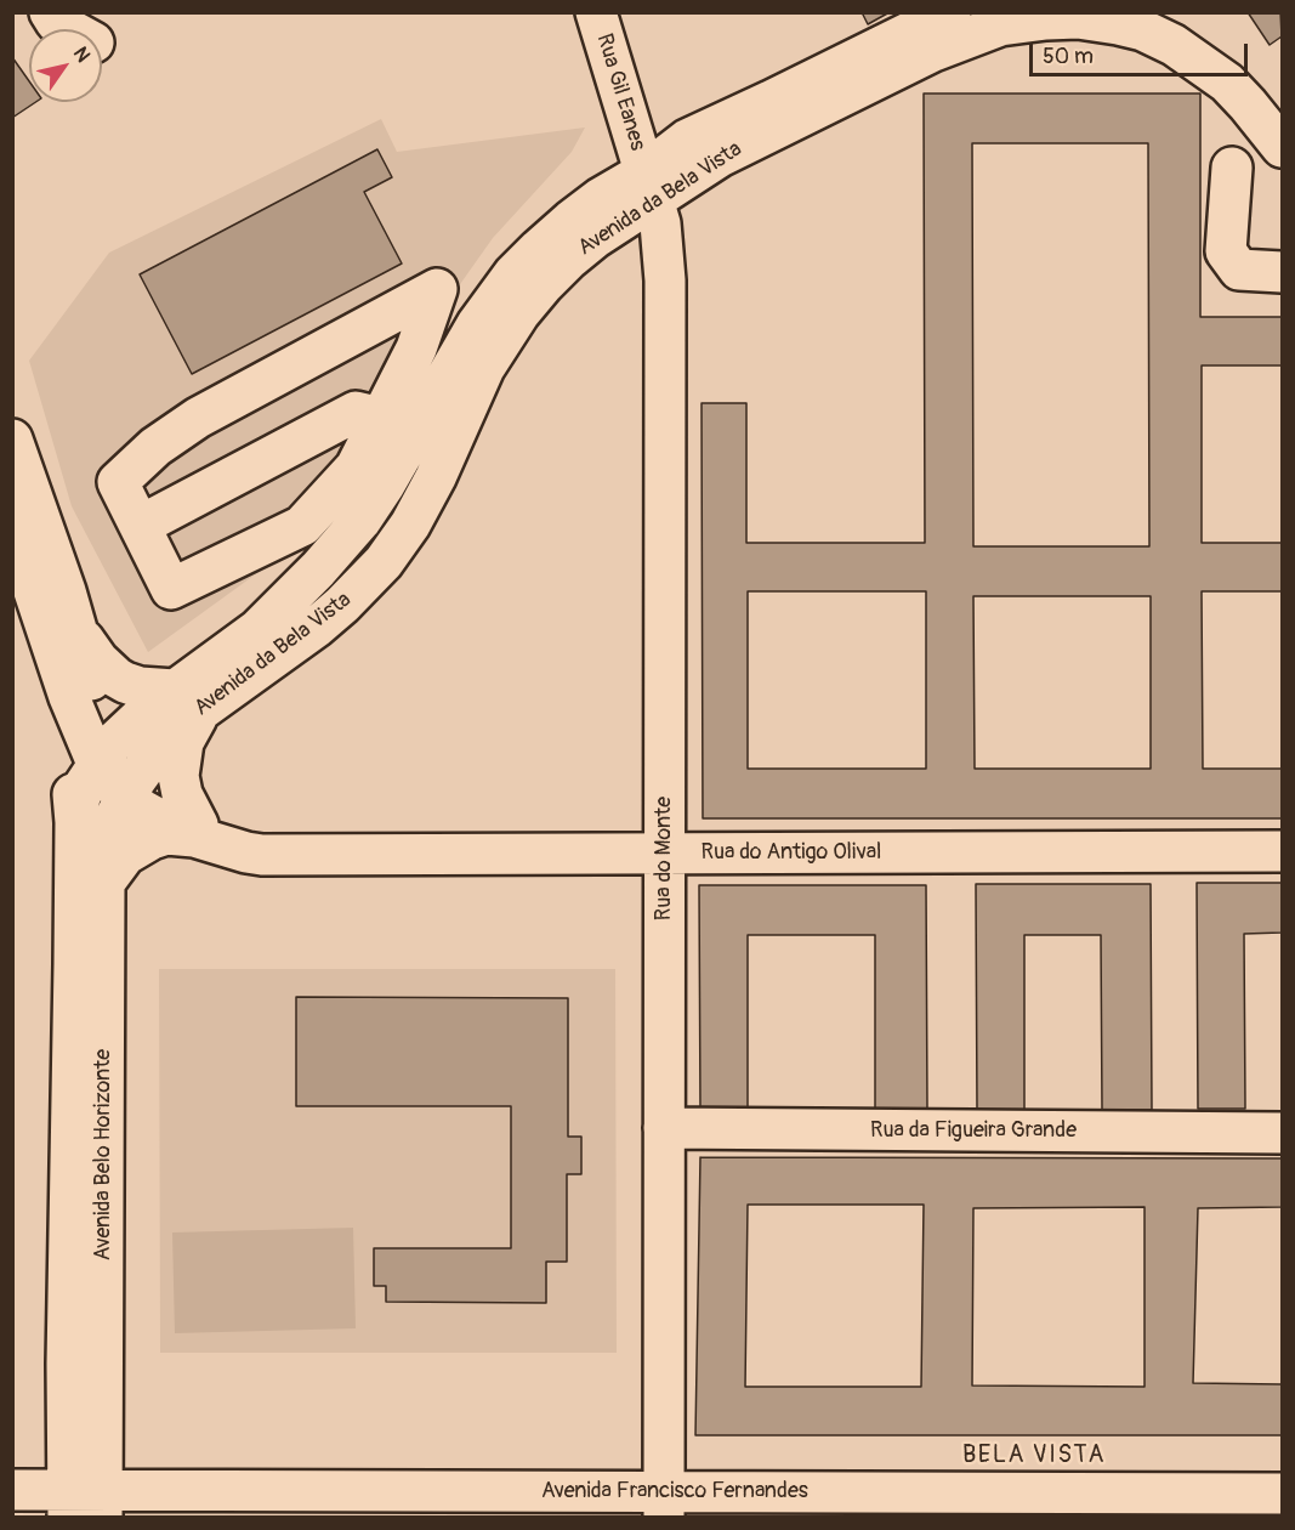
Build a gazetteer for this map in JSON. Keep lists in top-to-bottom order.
{
  "streets": {
    "street": [
      "Rua Gil Eanes",
      "Avenida da Bela Vista",
      "Rua do Antigo Olival",
      "Rua do Monte",
      "Rua da Figueira Grande",
      "Avenida Belo Horizonte",
      "Avenida Francisco Fernandes"
    ]
  },
  "crossings": [
    ["Rua Gil Eanes", "Avenida da Bela Vista"],
    ["Rua Gil Eanes", "Rua do Monte"],
    ["Avenida da Bela Vista", "Rua do Monte"],
    ["Avenida da Bela Vista", "Avenida Belo Horizonte"],
    ["Rua do Antigo Olival", "Rua do Monte"],
    ["Rua do Monte", "Rua da Figueira Grande"],
    ["Rua do Monte", "Avenida Francisco Fernandes"],
    ["Avenida Belo Horizonte", "Avenida Francisco Fernandes"]
  ],
  "districts": ["BELA VISTA"],
  "scale_bar": "50 m",
  "north": "top right"
}
